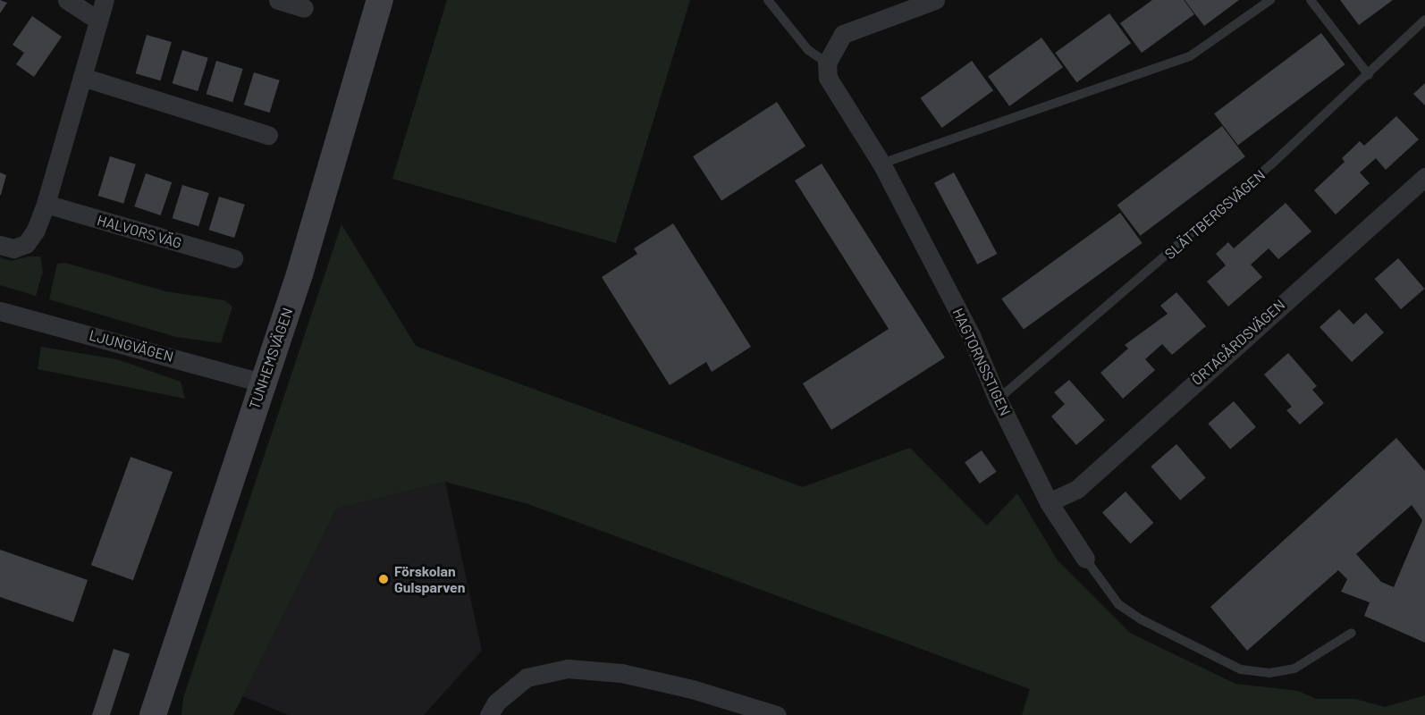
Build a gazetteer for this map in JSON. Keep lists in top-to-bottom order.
{
  "streets": {
    "street": [
      "HALVORS VÄG",
      "ÖRTAGÅRDSVÄGEN",
      "LJUNGVÄGEN",
      "TUNHEMSVÄGEN",
      "HAGTORNSSTIGEN"
    ],
    "lane": ["SLÄTTBERGSVÄGEN"]
  },
  "crossings": [
    ["SLÄTTBERGSVÄGEN", "HAGTORNSSTIGEN"],
    ["ÖRTAGÅRDSVÄGEN", "HAGTORNSSTIGEN"],
    ["LJUNGVÄGEN", "TUNHEMSVÄGEN"]
  ],
  "places": ["Förskolan Gulsparven"]
}
